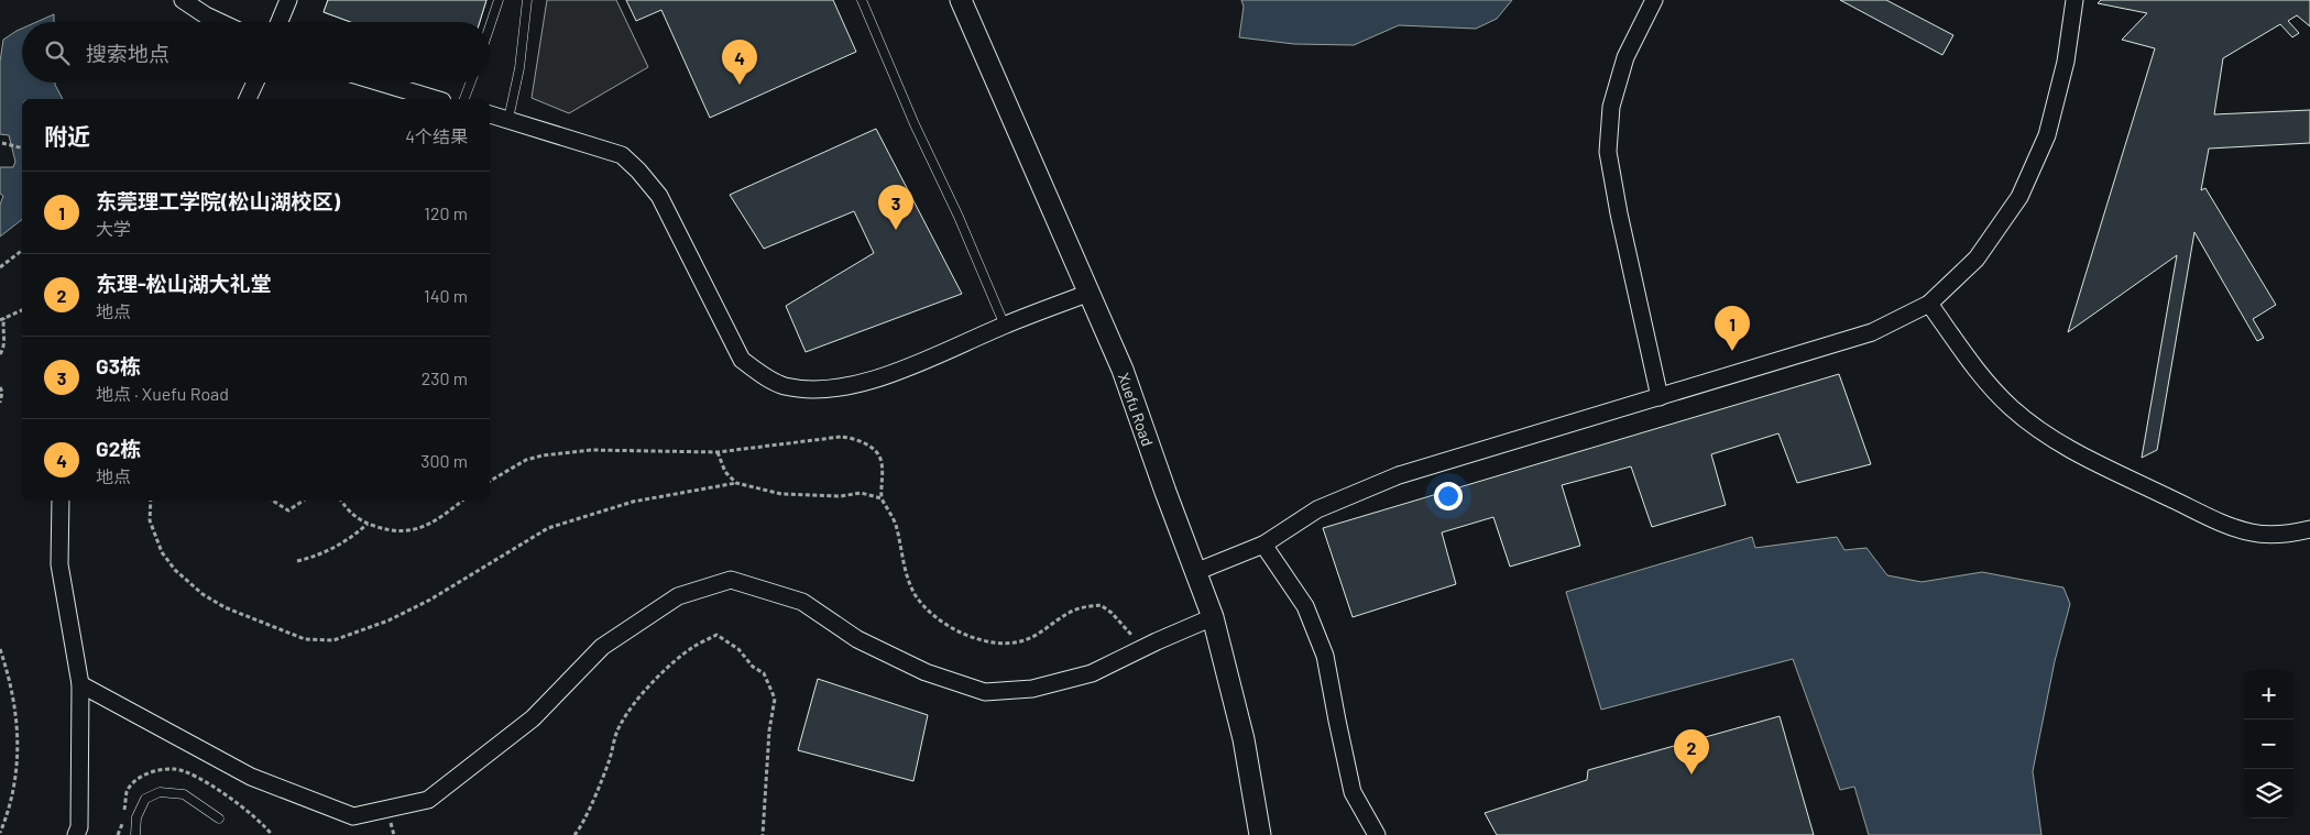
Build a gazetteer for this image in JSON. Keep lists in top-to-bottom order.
{
  "streets": {
    "street": ["Xuefu Road"]
  },
  "page": {
    "search": "搜索地点",
    "pins": [
      "4",
      "3",
      "1",
      "2"
    ],
    "heading": ["附近", "4个结果"],
    "list": [
      {
        "mark": "1",
        "name": "东莞理工学院(松山湖校区)",
        "note": "大学",
        "value": "120 m"
      },
      {
        "mark": "2",
        "name": "东理-松山湖大礼堂",
        "note": "地点",
        "value": "140 m"
      },
      {
        "mark": "3",
        "name": "G3栋",
        "note": "地点 · Xuefu Road",
        "value": "230 m"
      },
      {
        "mark": "4",
        "name": "G2栋",
        "note": "地点",
        "value": "300 m"
      }
    ],
    "map_buttons": ["+", "−"]
  }
}
